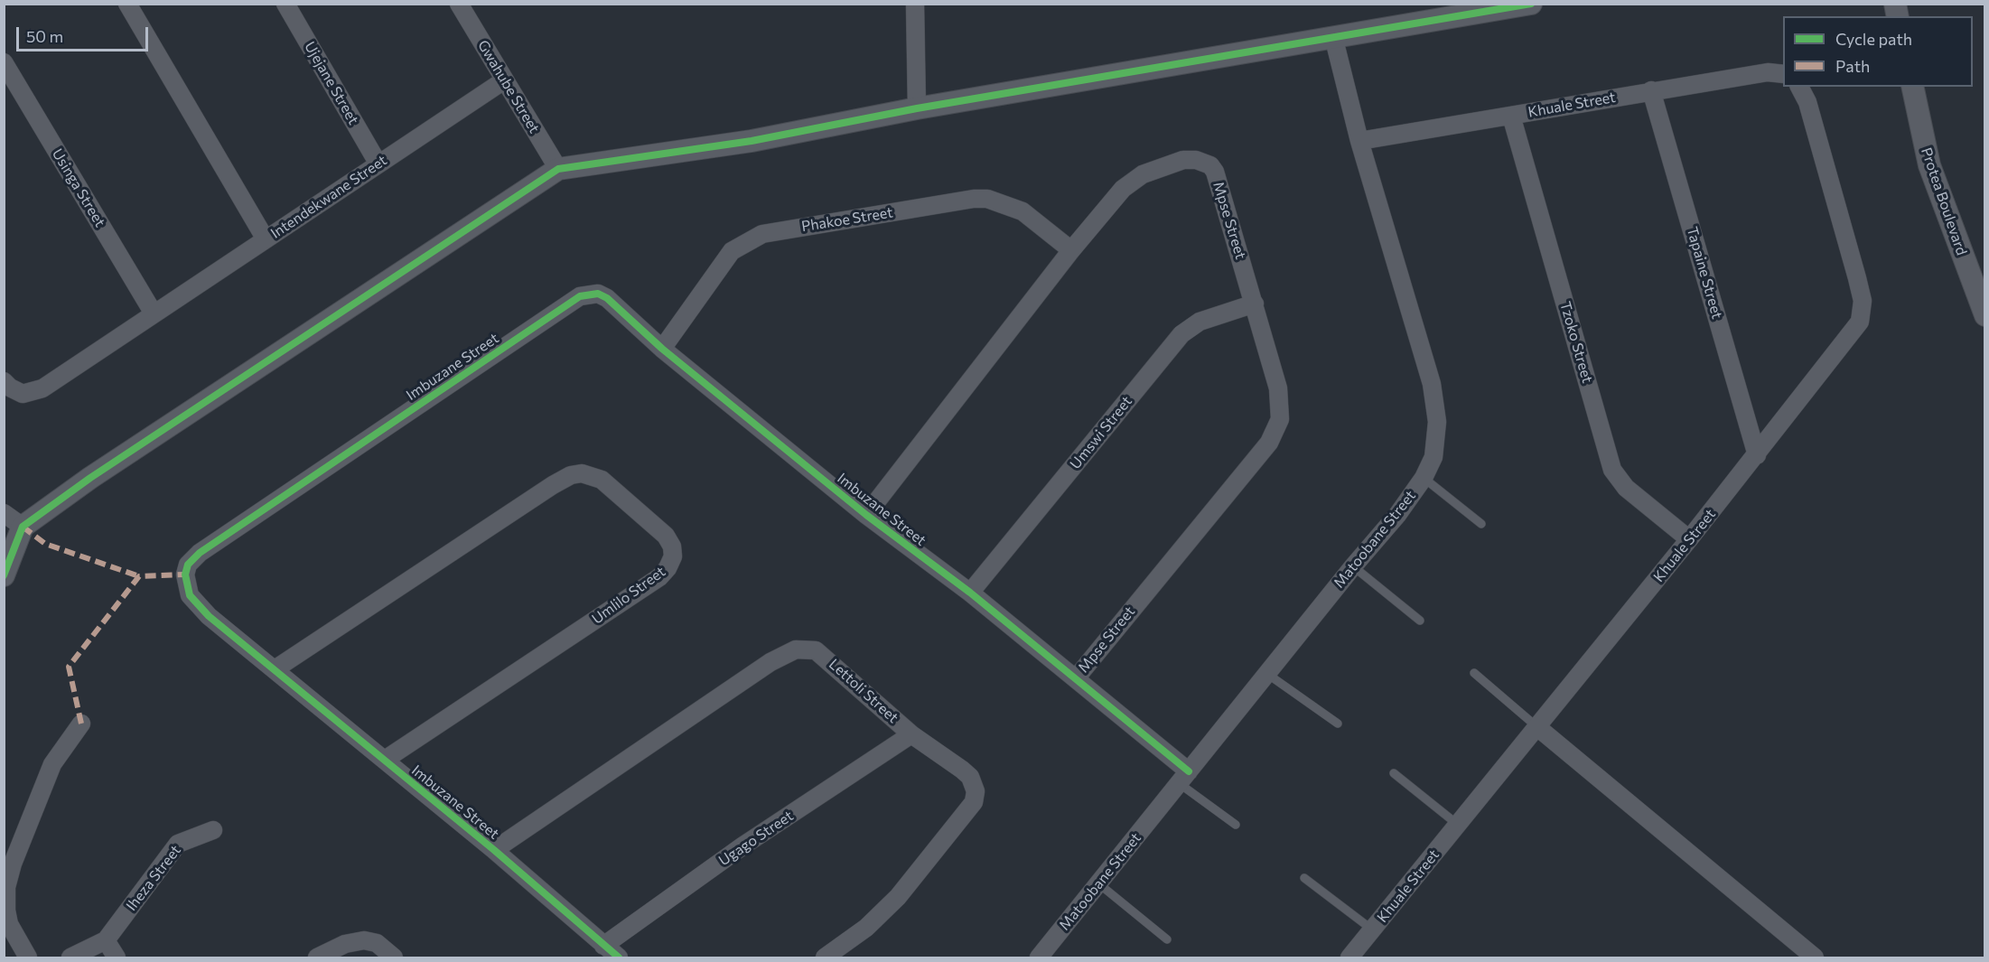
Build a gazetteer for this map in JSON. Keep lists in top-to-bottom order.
{
  "streets": {
    "street": [
      "Ujejane Street",
      "Gwahube Street",
      "Khuale Street",
      "Usinga Street",
      "Intendekwane Street",
      "Protea Boulevard",
      "Phakoe Street",
      "Mpse Street",
      "Tapaine Street",
      "Tzoko Street",
      "Imbuzane Street",
      "Umswi Street",
      "Matoobane Street",
      "Umlilo Street",
      "Lettoli Street",
      "Ugago Street",
      "Iheza Street"
    ]
  },
  "crossings": [
    ["Ujejane Street", "Intendekwane Street"],
    ["Gwahube Street", "Intendekwane Street"],
    ["Khuale Street", "Tapaine Street"],
    ["Khuale Street", "Tzoko Street"],
    ["Khuale Street", "Matoobane Street"],
    ["Usinga Street", "Intendekwane Street"],
    ["Phakoe Street", "Mpse Street"],
    ["Phakoe Street", "Imbuzane Street"],
    ["Mpse Street", "Imbuzane Street"],
    ["Mpse Street", "Umswi Street"],
    ["Imbuzane Street", "Umswi Street"],
    ["Imbuzane Street", "Matoobane Street"],
    ["Imbuzane Street", "Umlilo Street"],
    ["Imbuzane Street", "Lettoli Street"],
    ["Imbuzane Street", "Ugago Street"],
    ["Lettoli Street", "Ugago Street"]
  ],
  "legend": ["Cycle path", "Path"],
  "scale_bar": "50 m"
}
